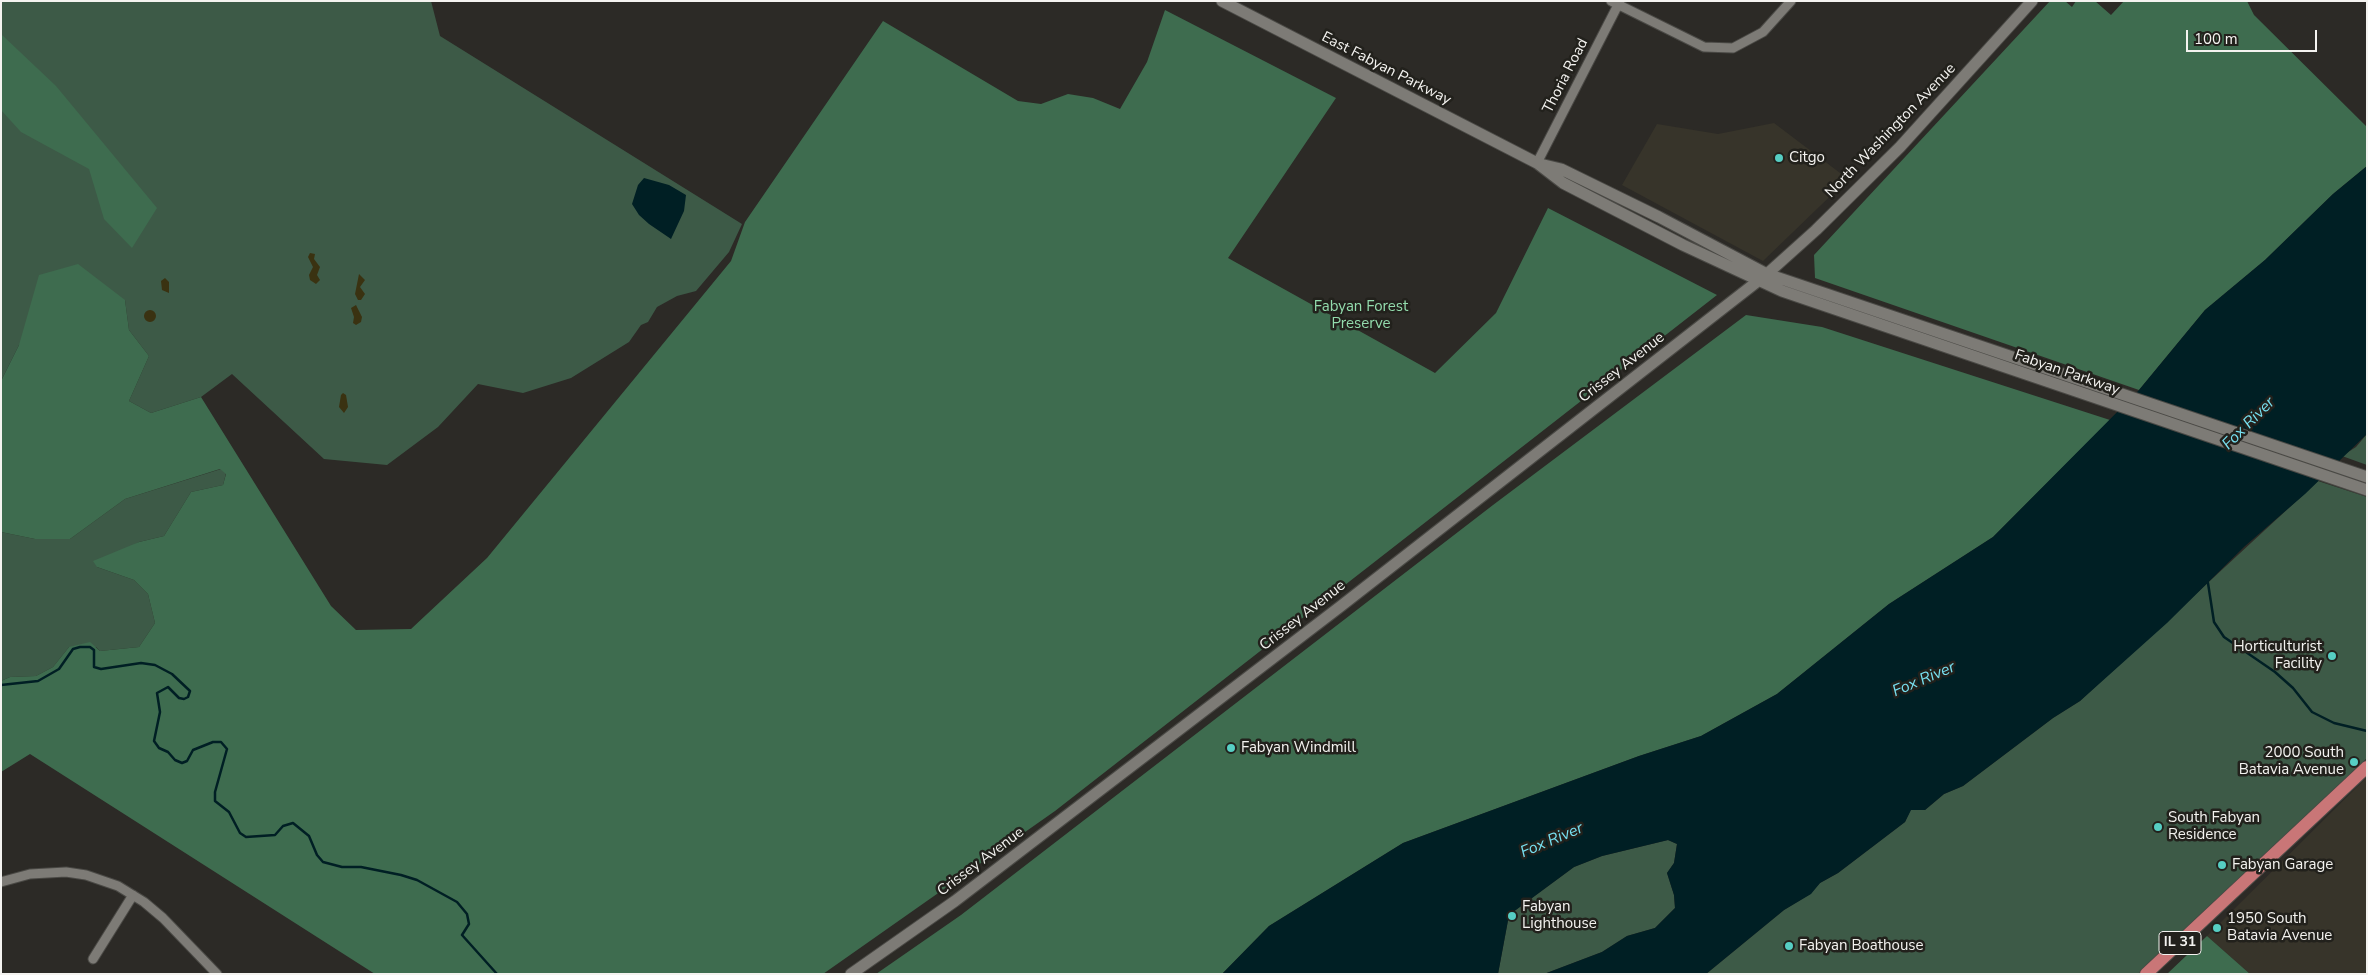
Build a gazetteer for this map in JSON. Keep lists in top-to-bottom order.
{
  "streets": {
    "main road": [
      "East Fabyan Parkway",
      "North Washington Avenue",
      "Crissey Avenue",
      "Fabyan Parkway",
      "IL 31"
    ],
    "street": ["Thoria Road"]
  },
  "crossings": [
    ["East Fabyan Parkway", "Thoria Road"],
    ["East Fabyan Parkway", "North Washington Avenue"],
    ["East Fabyan Parkway", "Crissey Avenue"],
    ["East Fabyan Parkway", "Fabyan Parkway"],
    ["North Washington Avenue", "Crissey Avenue"],
    ["North Washington Avenue", "Fabyan Parkway"],
    ["Crissey Avenue", "Fabyan Parkway"]
  ],
  "water": ["Fox River"],
  "parks": ["Fabyan Forest Preserve"],
  "places": [
    "Citgo",
    "Horticulturist Facility",
    "Fabyan Windmill",
    "2000 South Batavia Avenue",
    "South Fabyan Residence",
    "Fabyan Garage",
    "Fabyan Lighthouse",
    "1950 South Batavia Avenue",
    "Fabyan Boathouse"
  ],
  "scale_bar": "100 m"
}
